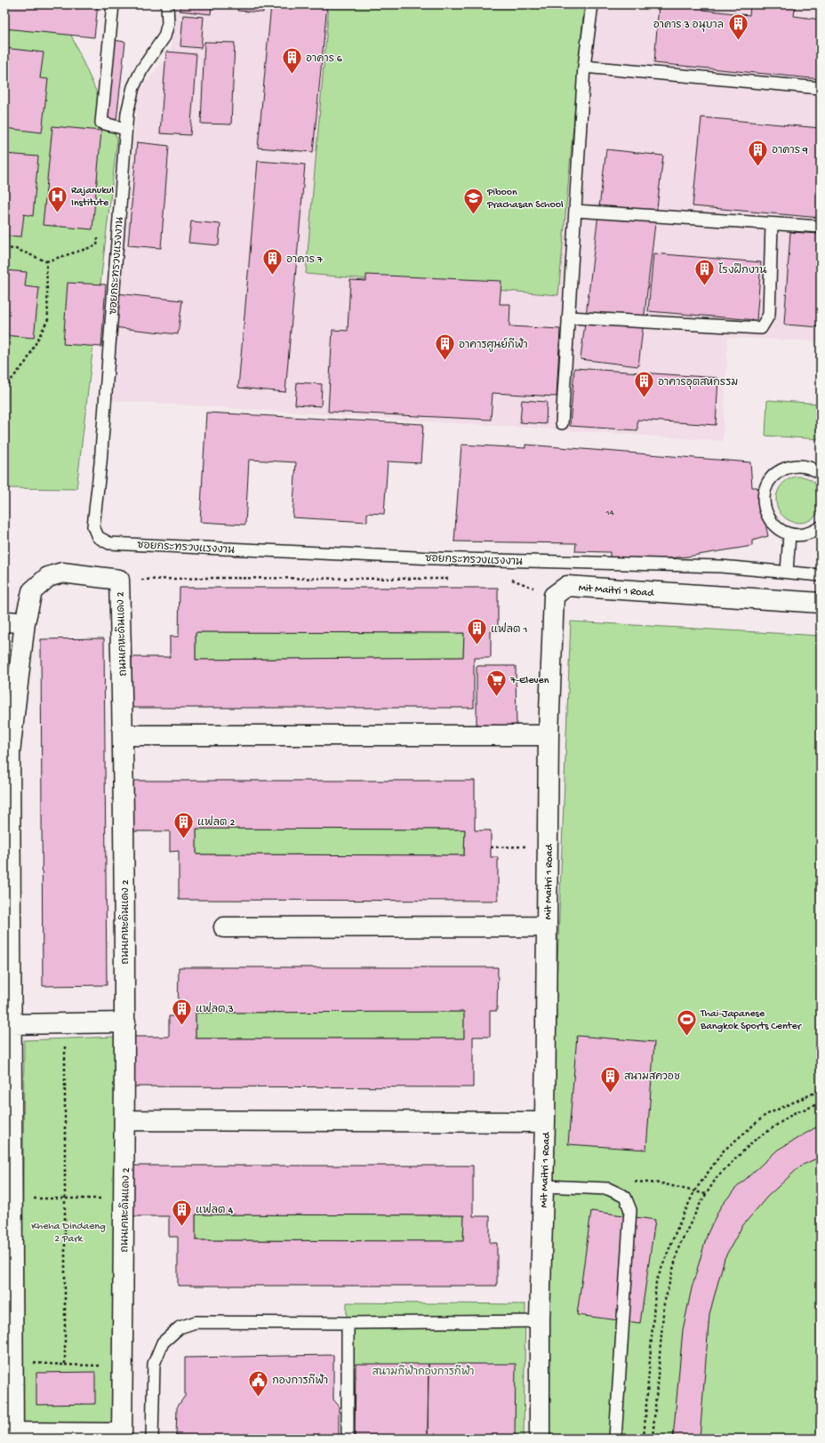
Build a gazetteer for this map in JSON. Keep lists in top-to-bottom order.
{
  "streets": {
    "street": ["Mit Maitri 1 Road", "ถนนเคหะดินแดง 2"],
    "lane": ["ซอยกระทรวงแรงงาน"]
  },
  "parks": ["Kheha Dindaeng 2 Park", "สนามกีฬากองการกีฬา"],
  "places": {
    "building": [
      "อาคาร 3 อนุบาล",
      "อาคาร 6",
      "อาคาร 9",
      "อาคาร 7",
      "โรงฝึกงาน",
      "อาคารศูนย์กีฬา",
      "อาคารอุตสหกรรม",
      "แฟลต 1",
      "แฟลต 2",
      "แฟลต 3",
      "สนามสควอช",
      "แฟลต 4"
    ],
    "hospital": ["Rajanukul Institute"],
    "school or university": ["Piboon Prachasan School"],
    "supermarket": ["7-Eleven"],
    "sports": ["Thai-Japanese Bangkok Sports Center"],
    "public building": ["กองการกีฬา"]
  },
  "house_numbers": ["14"]
}
